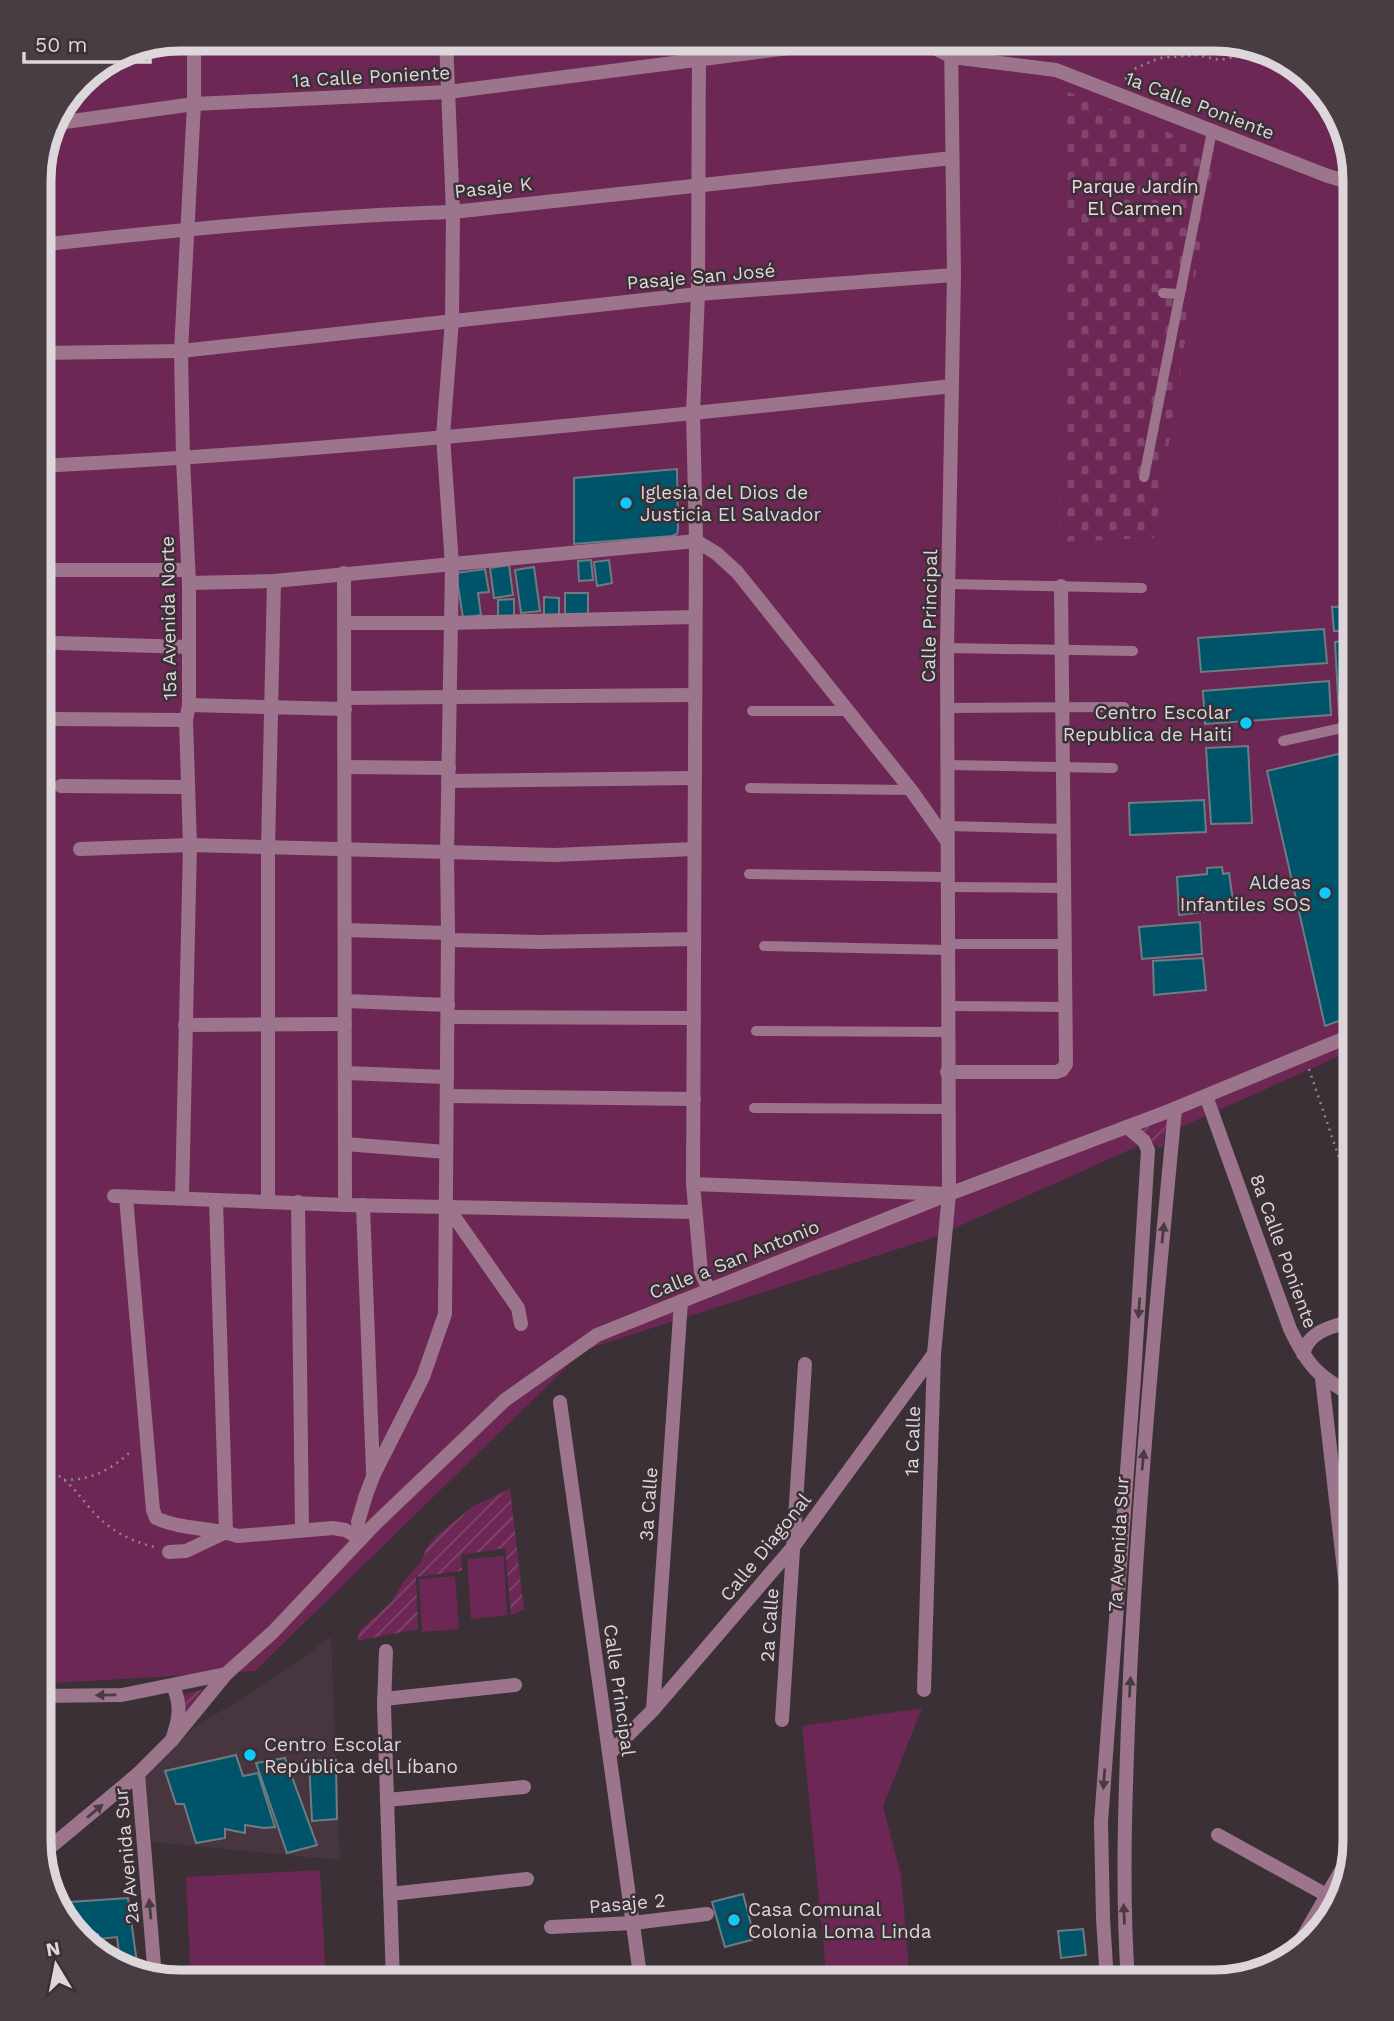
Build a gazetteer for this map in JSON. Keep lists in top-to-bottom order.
{
  "streets": {
    "street": [
      "1a Calle Poniente",
      "Pasaje K",
      "Pasaje San José",
      "Calle Principal",
      "15a Avenida Norte",
      "8a Calle Poniente",
      "Calle a San Antonio",
      "1a Calle",
      "3a Calle",
      "7a Avenida Sur",
      "Calle Diagonal",
      "2a Calle",
      "2a Avenida Sur",
      "Pasaje 2"
    ]
  },
  "crossings": [
    ["1a Calle Poniente", "Calle Principal"],
    ["1a Calle Poniente", "15a Avenida Norte"],
    ["Pasaje K", "Calle Principal"],
    ["Pasaje K", "15a Avenida Norte"],
    ["Pasaje San José", "Calle Principal"],
    ["Pasaje San José", "15a Avenida Norte"],
    ["Calle Principal", "Calle a San Antonio"],
    ["Calle Principal", "1a Calle"],
    ["Calle Principal", "Calle Diagonal"],
    ["Calle Principal", "Pasaje 2"],
    ["8a Calle Poniente", "Calle a San Antonio"],
    ["Calle a San Antonio", "1a Calle"],
    ["Calle a San Antonio", "3a Calle"],
    ["Calle a San Antonio", "7a Avenida Sur"],
    ["Calle a San Antonio", "2a Avenida Sur"],
    ["1a Calle", "Calle Diagonal"],
    ["3a Calle", "Calle Diagonal"],
    ["Calle Diagonal", "2a Calle"]
  ],
  "one_way": ["2a Avenida Sur"],
  "parks": ["Parque Jardín El Carmen"],
  "places": [
    "Iglesia del Dios de Justicia El Salvador",
    "Centro Escolar Republica de Haiti",
    "Aldeas Infantiles SOS",
    "Centro Escolar República del Líbano",
    "Casa Comunal Colonia Loma Linda"
  ],
  "scale_bar": "50 m",
  "north": "top"
}
